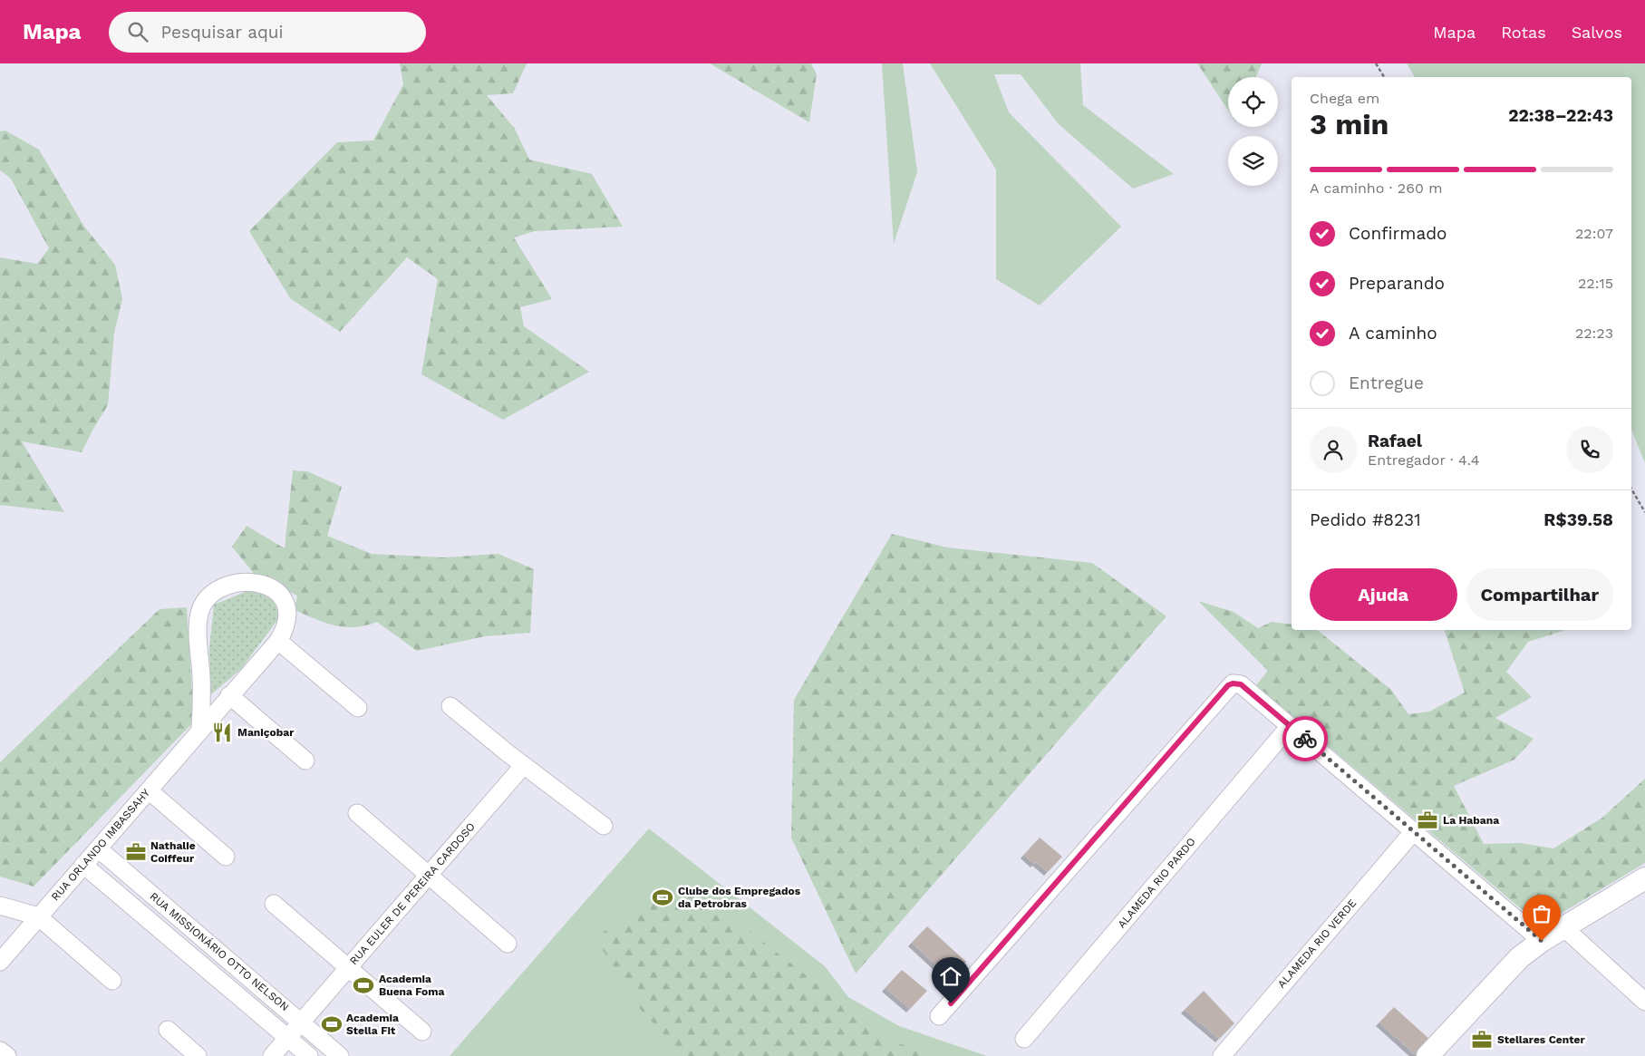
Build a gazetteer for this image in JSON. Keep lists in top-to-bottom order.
{
  "streets": {
    "street": [
      "RUA ORLANDO IMBASSAHY",
      "ALAMEDA RIO PARDO",
      "RUA EULER DE PEREIRA CARDOSO",
      "ALAMEDA RIO VERDE",
      "RUA MISSIONÁRIO OTTO NELSON"
    ]
  },
  "crossings": [
    ["RUA ORLANDO IMBASSAHY", "RUA MISSIONÁRIO OTTO NELSON"],
    ["RUA EULER DE PEREIRA CARDOSO", "RUA MISSIONÁRIO OTTO NELSON"]
  ],
  "places": {
    "restaurant": ["Maniçobar"],
    "office": ["La Habana", "Nathalie Coiffeur", "Stellares Center"],
    "sports": ["Clube dos Empregados da Petrobras", "Academia Buena Foma", "Academia Stella Fit"]
  },
  "page": {
    "header": "Mapa",
    "search": "Pesquisar aqui",
    "nav": ["Mapa", "Rotas", "Salvos"],
    "heading": ["3 min", "Chega em", "22:38–22:43"],
    "panel": [
      "Rafael",
      "Entregador · 4.4",
      "Pedido #8231",
      "R$39.58"
    ],
    "bar": "A caminho · 260 m",
    "list": [
      ["Confirmado", "22:07"],
      ["Preparando", "22:15"],
      ["A caminho", "22:23"],
      "Entregue"
    ],
    "buttons": ["Ajuda", "Compartilhar"]
  }
}
